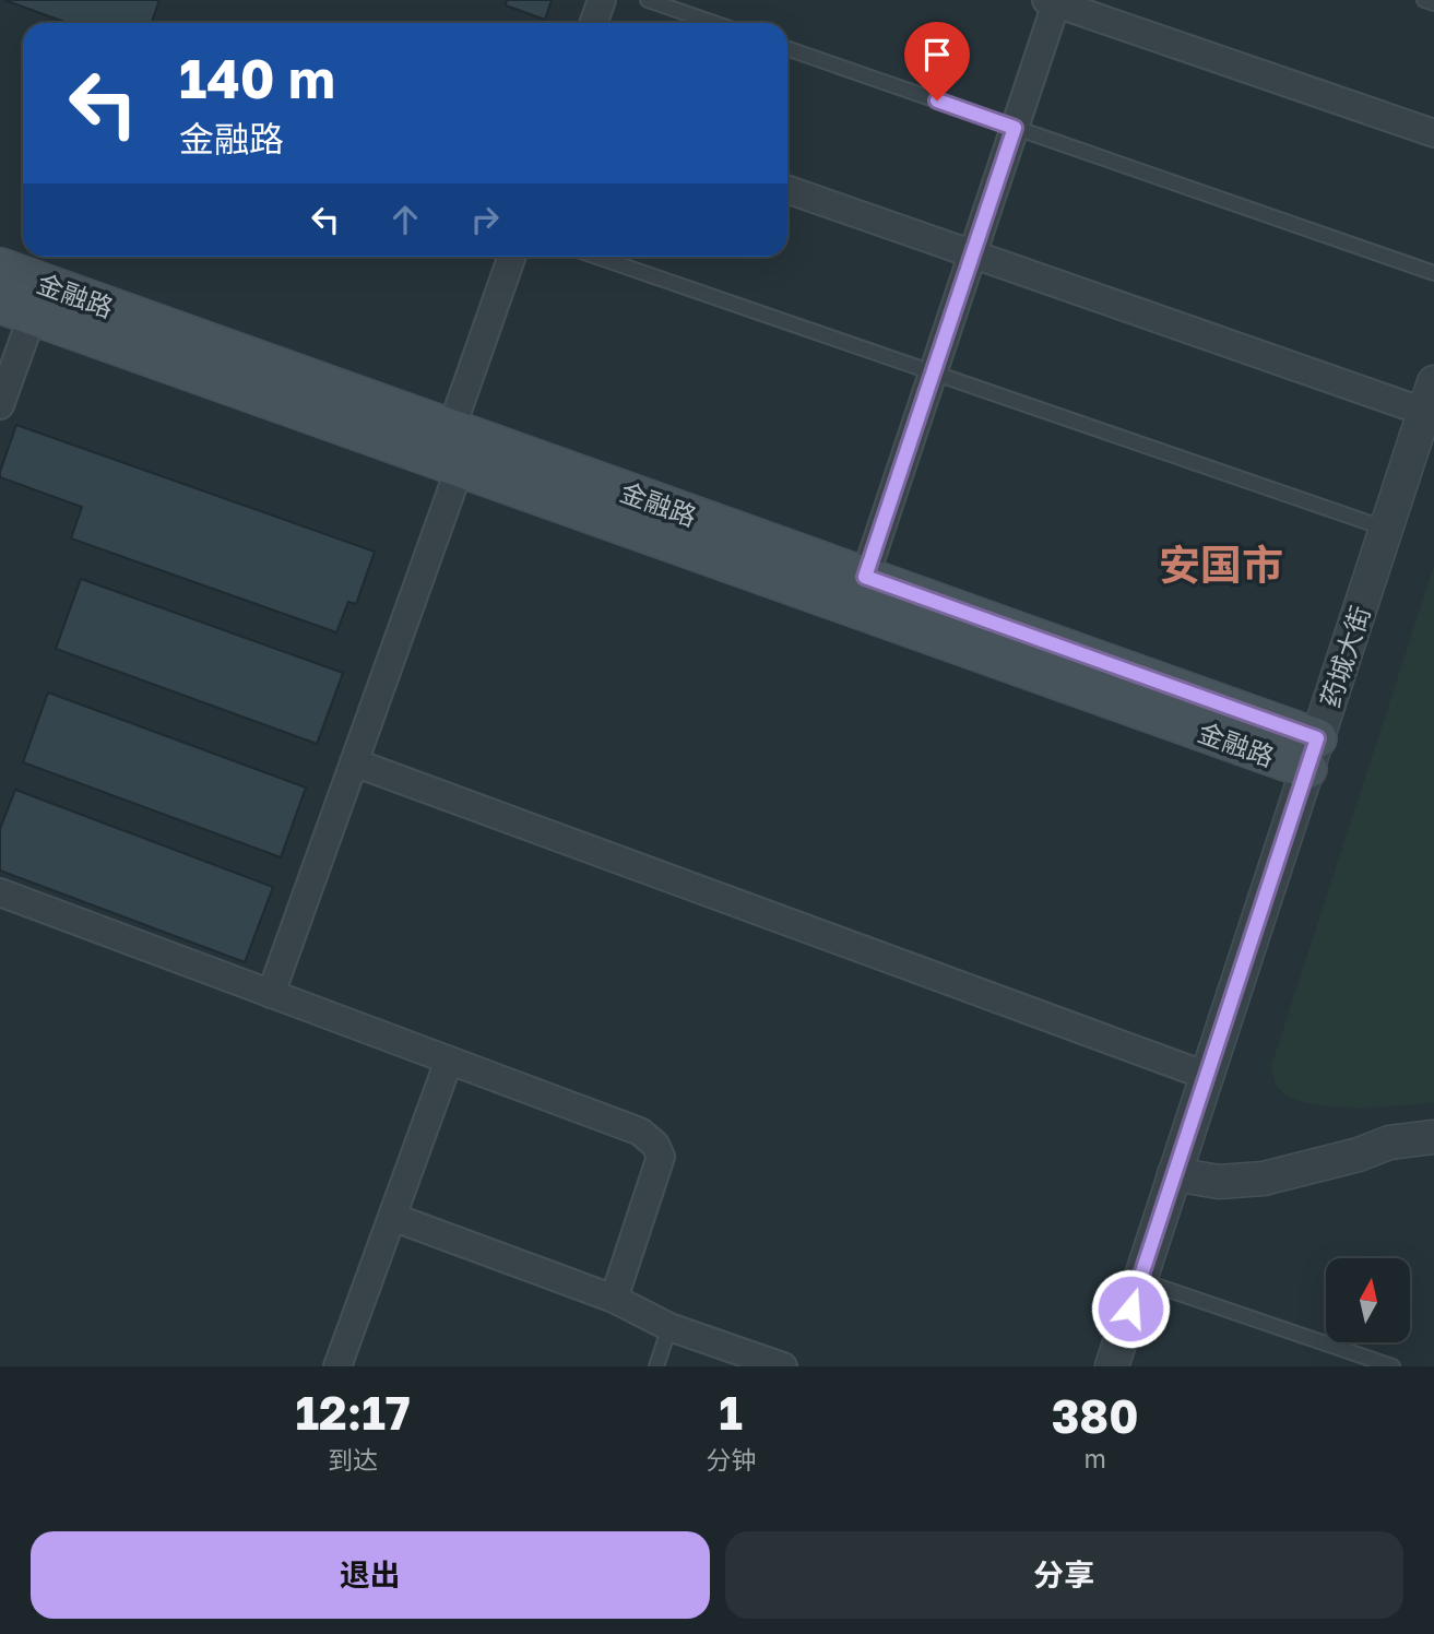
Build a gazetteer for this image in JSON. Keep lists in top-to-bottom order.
{
  "streets": {
    "main road": ["金融路"],
    "street": ["药城大街"]
  },
  "crossings": [
    ["金融路", "药城大街"]
  ],
  "districts": ["安国市"],
  "north": "top",
  "page": {
    "turn": ["140 m", "金融路"],
    "eta": [
      "12:17",
      "到达",
      "1",
      "分钟",
      "380",
      "m"
    ],
    "buttons": ["退出", "分享"]
  }
}
